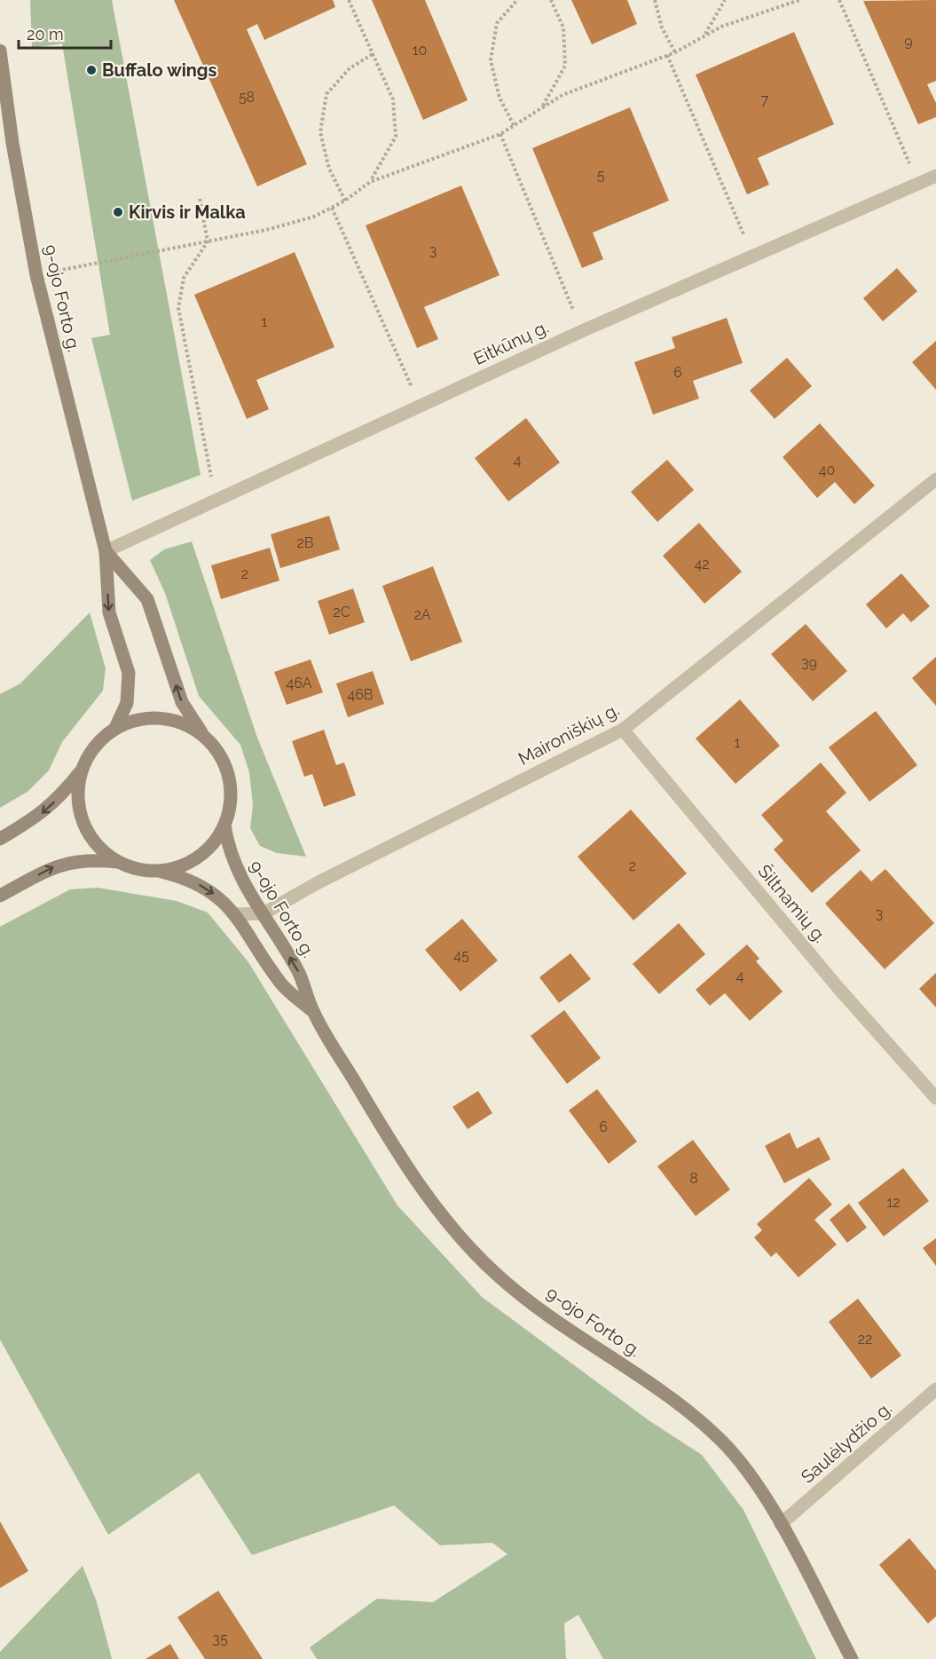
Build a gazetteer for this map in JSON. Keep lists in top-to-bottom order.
{
  "streets": {
    "main road": ["9-ojo Forto g."],
    "street": [
      "Eitkūnų g.",
      "Maironiškių g.",
      "Šiltnamių g.",
      "Saulėlydžio g."
    ]
  },
  "crossings": [
    ["9-ojo Forto g.", "Eitkūnų g."],
    ["9-ojo Forto g.", "Maironiškių g."],
    ["9-ojo Forto g.", "Saulėlydžio g."],
    ["Maironiškių g.", "Šiltnamių g."]
  ],
  "places": ["Buffalo wings", "Kirvis ir Malka"],
  "house_numbers": [
    "9",
    "10",
    "58",
    "7",
    "5",
    "3",
    "1",
    "6",
    "4",
    "40",
    "2B",
    "42",
    "2",
    "2C",
    "2A",
    "39",
    "46A",
    "46B",
    "1",
    "2",
    "3",
    "45",
    "4",
    "6",
    "8",
    "12",
    "22",
    "35"
  ],
  "scale_bar": "20 m"
}
